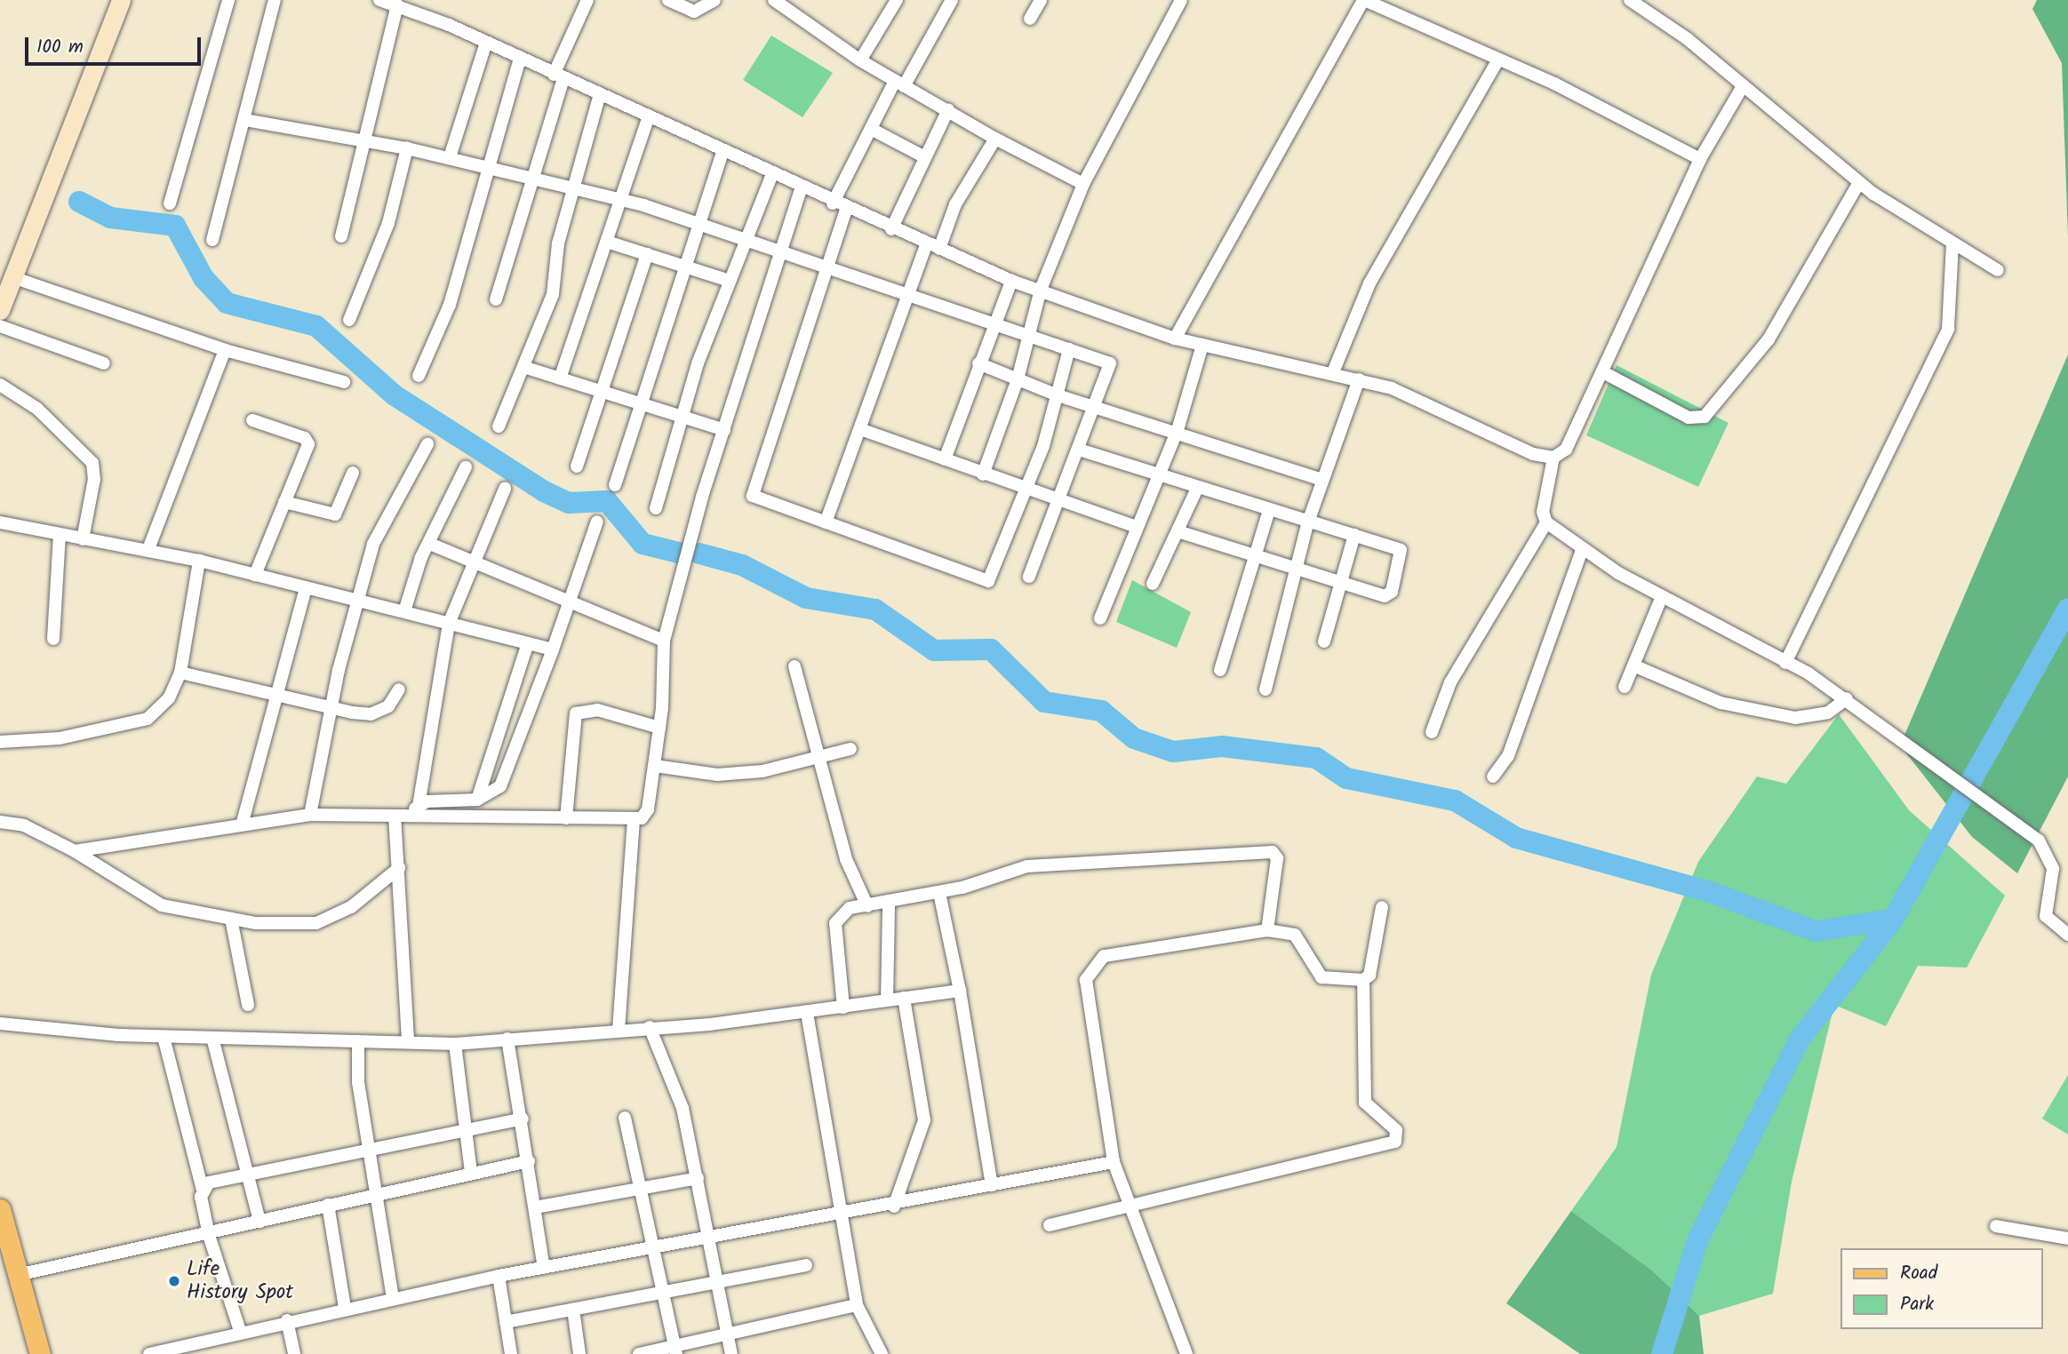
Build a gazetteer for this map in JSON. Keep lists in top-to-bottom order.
{
  "places": ["Life History Spot"],
  "legend": ["Road", "Park"],
  "scale_bar": "100 m"
}
